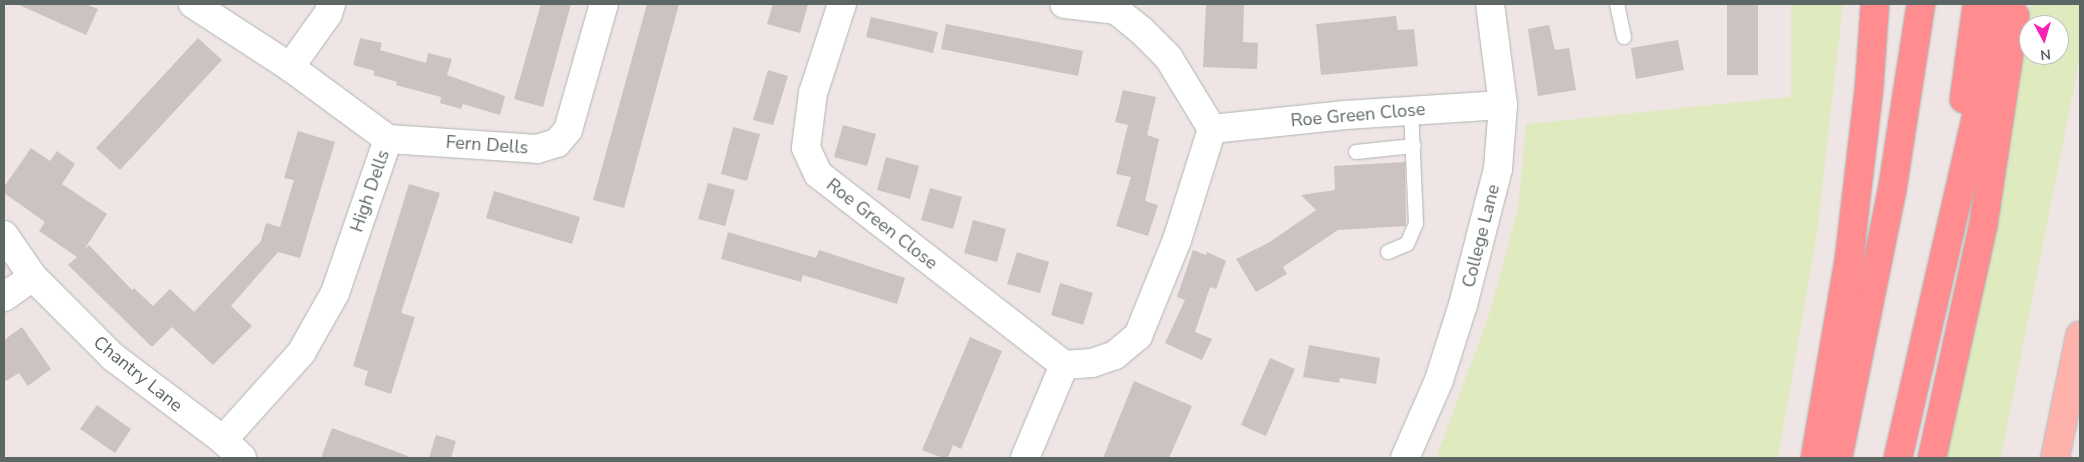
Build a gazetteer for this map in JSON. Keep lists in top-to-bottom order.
{
  "streets": {
    "street": [
      "Roe Green Close",
      "Fern Dells",
      "High Dells",
      "College Lane",
      "Chantry Lane"
    ]
  },
  "crossings": [
    ["Roe Green Close", "College Lane"],
    ["Fern Dells", "High Dells"],
    ["High Dells", "Chantry Lane"]
  ],
  "north": "bottom"
}
